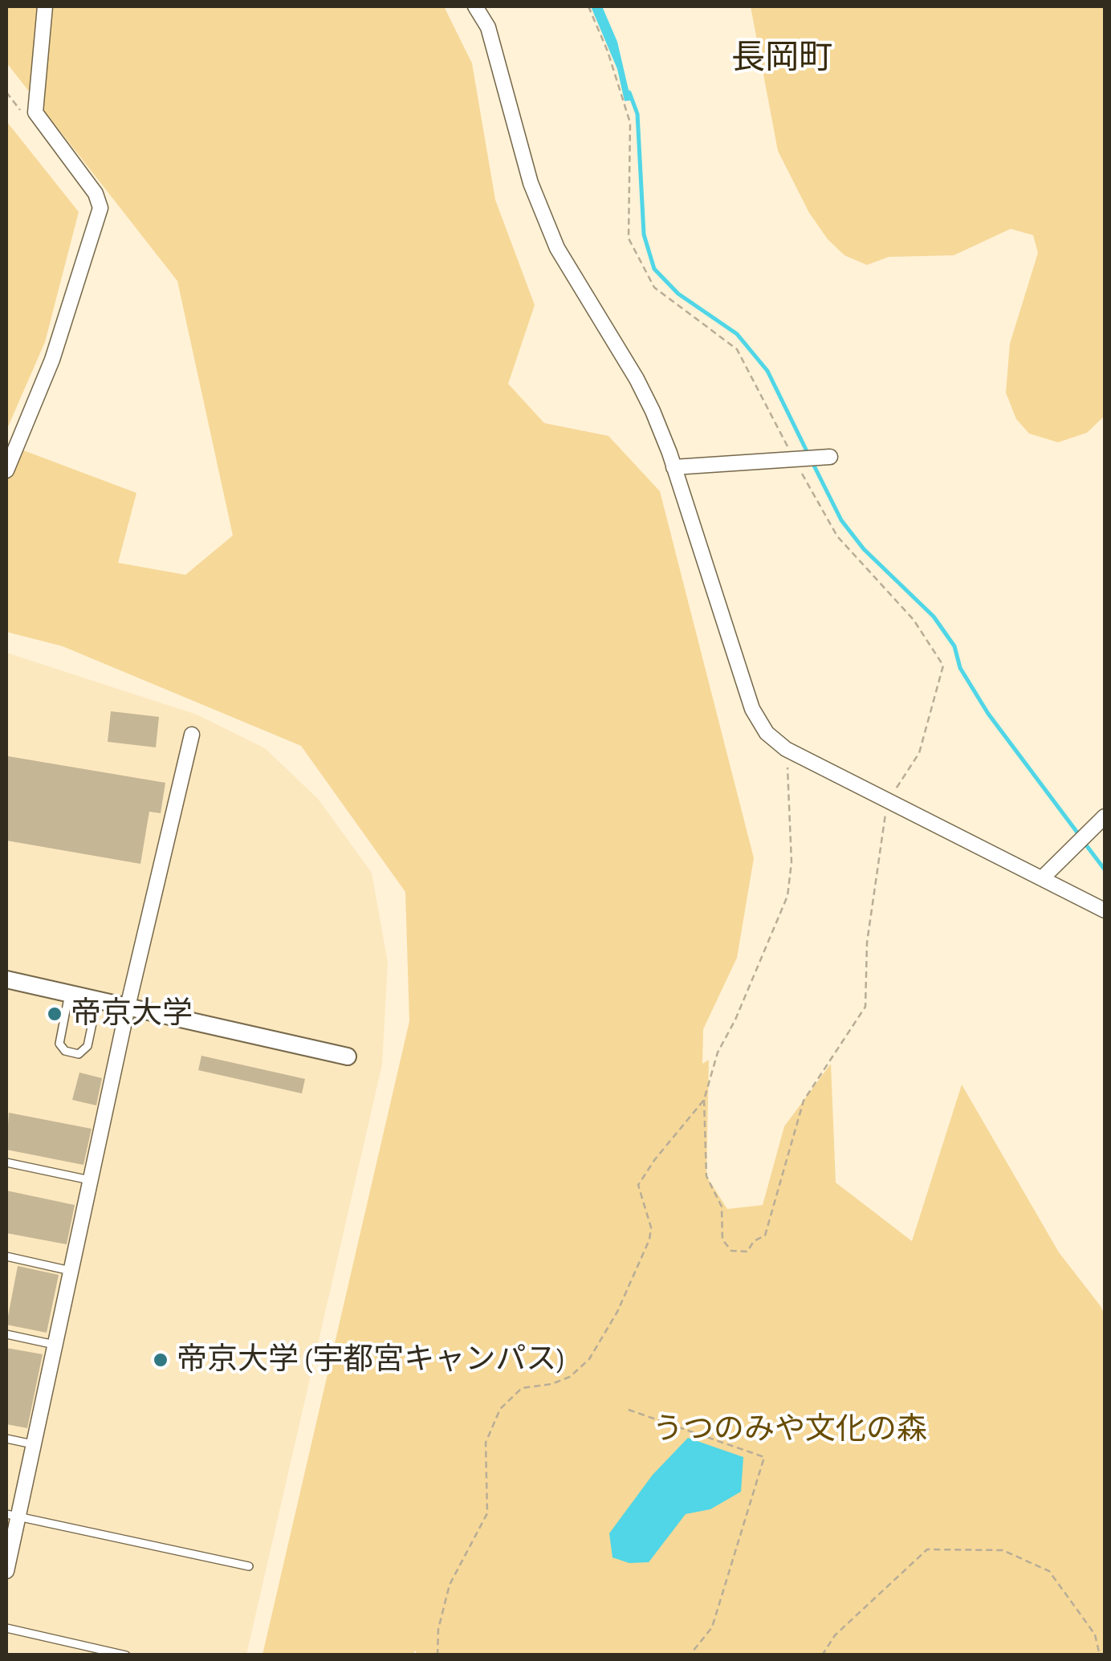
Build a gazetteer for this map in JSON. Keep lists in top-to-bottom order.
{
  "districts": ["長岡町"],
  "parks": ["うつのみや文化の森"],
  "places": ["帝京大学", "帝京大学 (宇都宮キャンパス)"]
}
